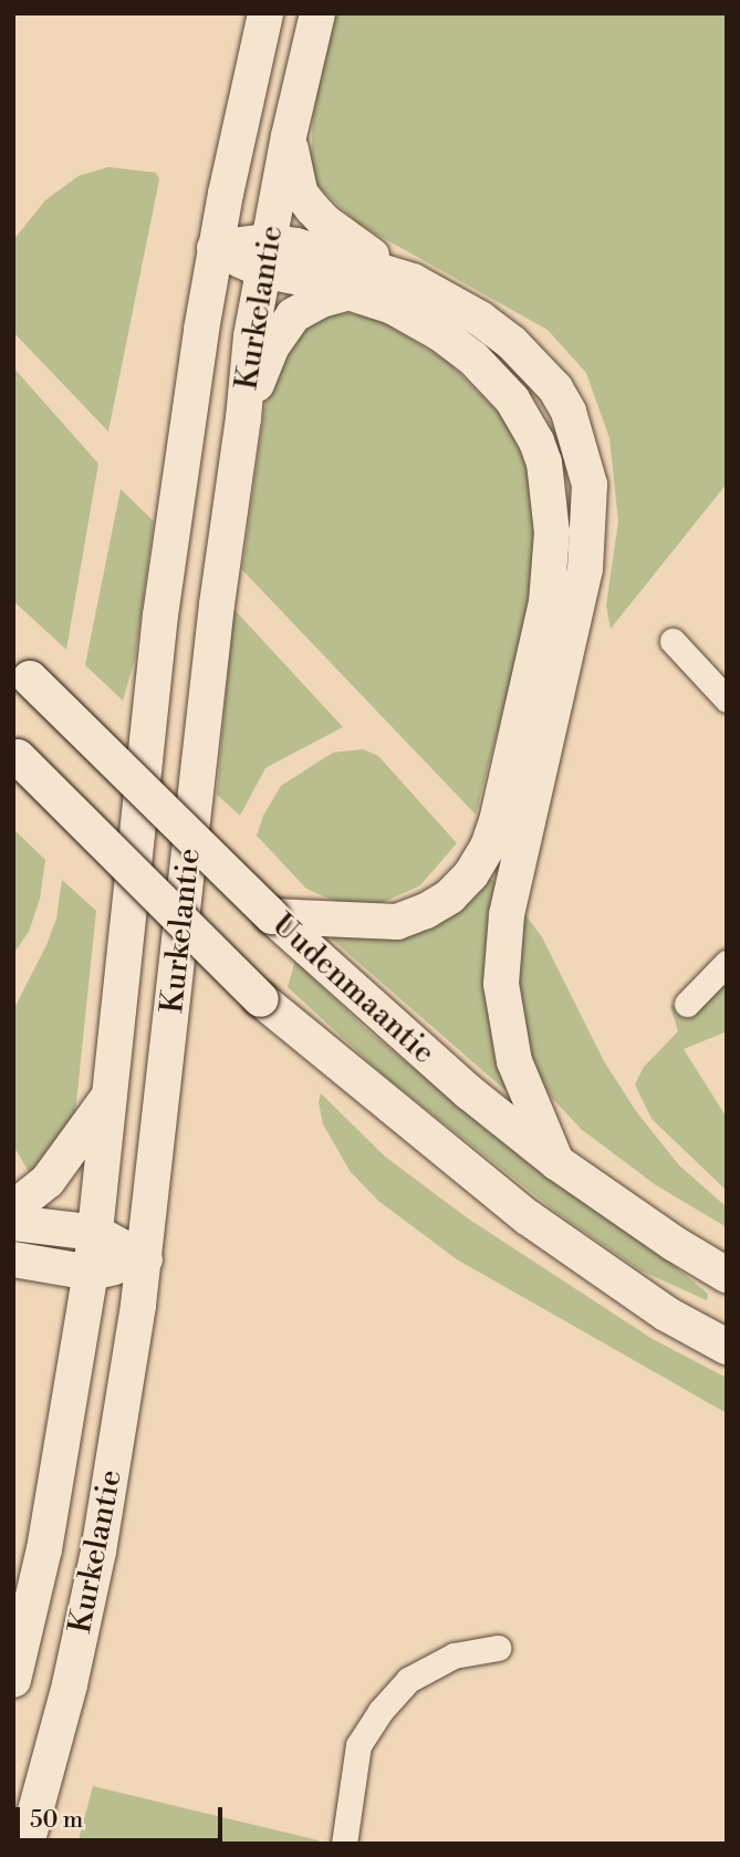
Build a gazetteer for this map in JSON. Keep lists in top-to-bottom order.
{
  "streets": {
    "main road": ["Kurkelantie", "Uudenmaantie"]
  },
  "scale_bar": "50 m"
}
